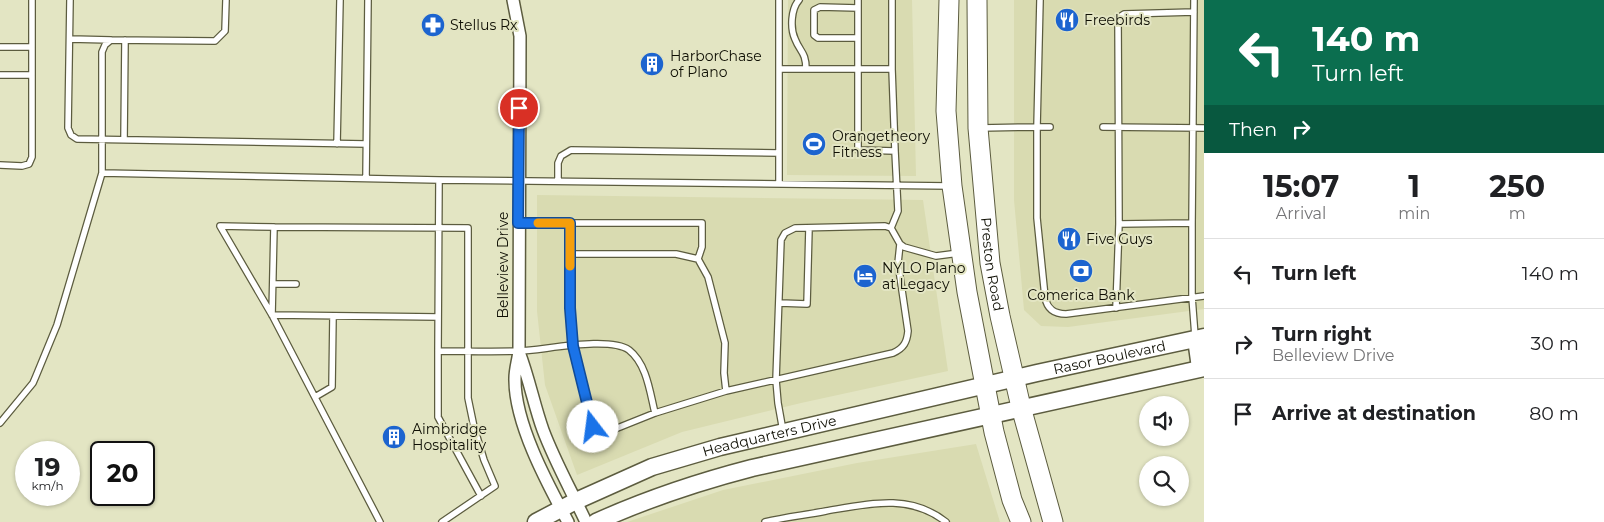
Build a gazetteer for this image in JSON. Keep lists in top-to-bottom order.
{
  "streets": {
    "main road": ["Preston Road", "Rasor Boulevard", "Headquarters Drive"],
    "street": ["Belleview Drive"]
  },
  "crossings": [
    ["Preston Road", "Rasor Boulevard"],
    ["Preston Road", "Headquarters Drive"],
    ["Belleview Drive", "Headquarters Drive"],
    ["Rasor Boulevard", "Headquarters Drive"]
  ],
  "places": {
    "restaurant": ["Freebirds", "Five Guys"],
    "pharmacy": ["Stellus Rx"],
    "building": ["HarborChase of Plano", "Aimbridge Hospitality"],
    "sports": ["Orangetheory Fitness"],
    "bank": ["Comerica Bank"],
    "hotel": ["NYLO Plano at Legacy"]
  },
  "page": {
    "turn": ["140 m", "Turn left"],
    "then": "Then",
    "eta": [
      "15:07",
      "Arrival",
      "1",
      "min",
      "250",
      "m"
    ],
    "list": [
      {
        "name": "Turn left",
        "value": "140 m"
      },
      {
        "name": "Turn right",
        "note": "Belleview Drive",
        "value": "30 m"
      },
      {
        "name": "Arrive at destination",
        "value": "80 m"
      }
    ],
    "speed": "19 km/h",
    "limit": "20"
  }
}
